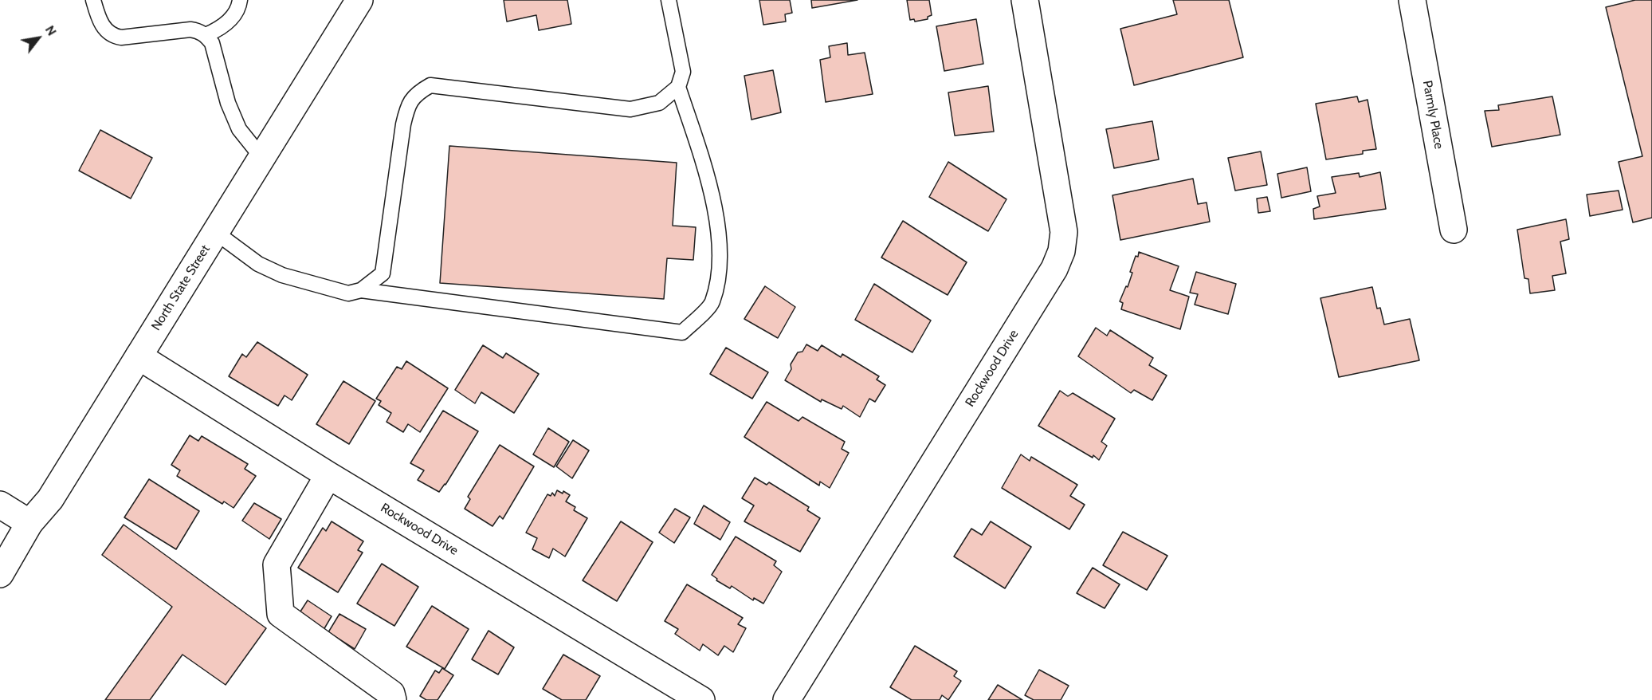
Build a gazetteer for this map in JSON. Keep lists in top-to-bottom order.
{
  "streets": {
    "street": ["Parmly Place", "North State Street", "Rockwood Drive"]
  },
  "crossings": [
    ["North State Street", "Rockwood Drive"]
  ],
  "north": "top right"
}
